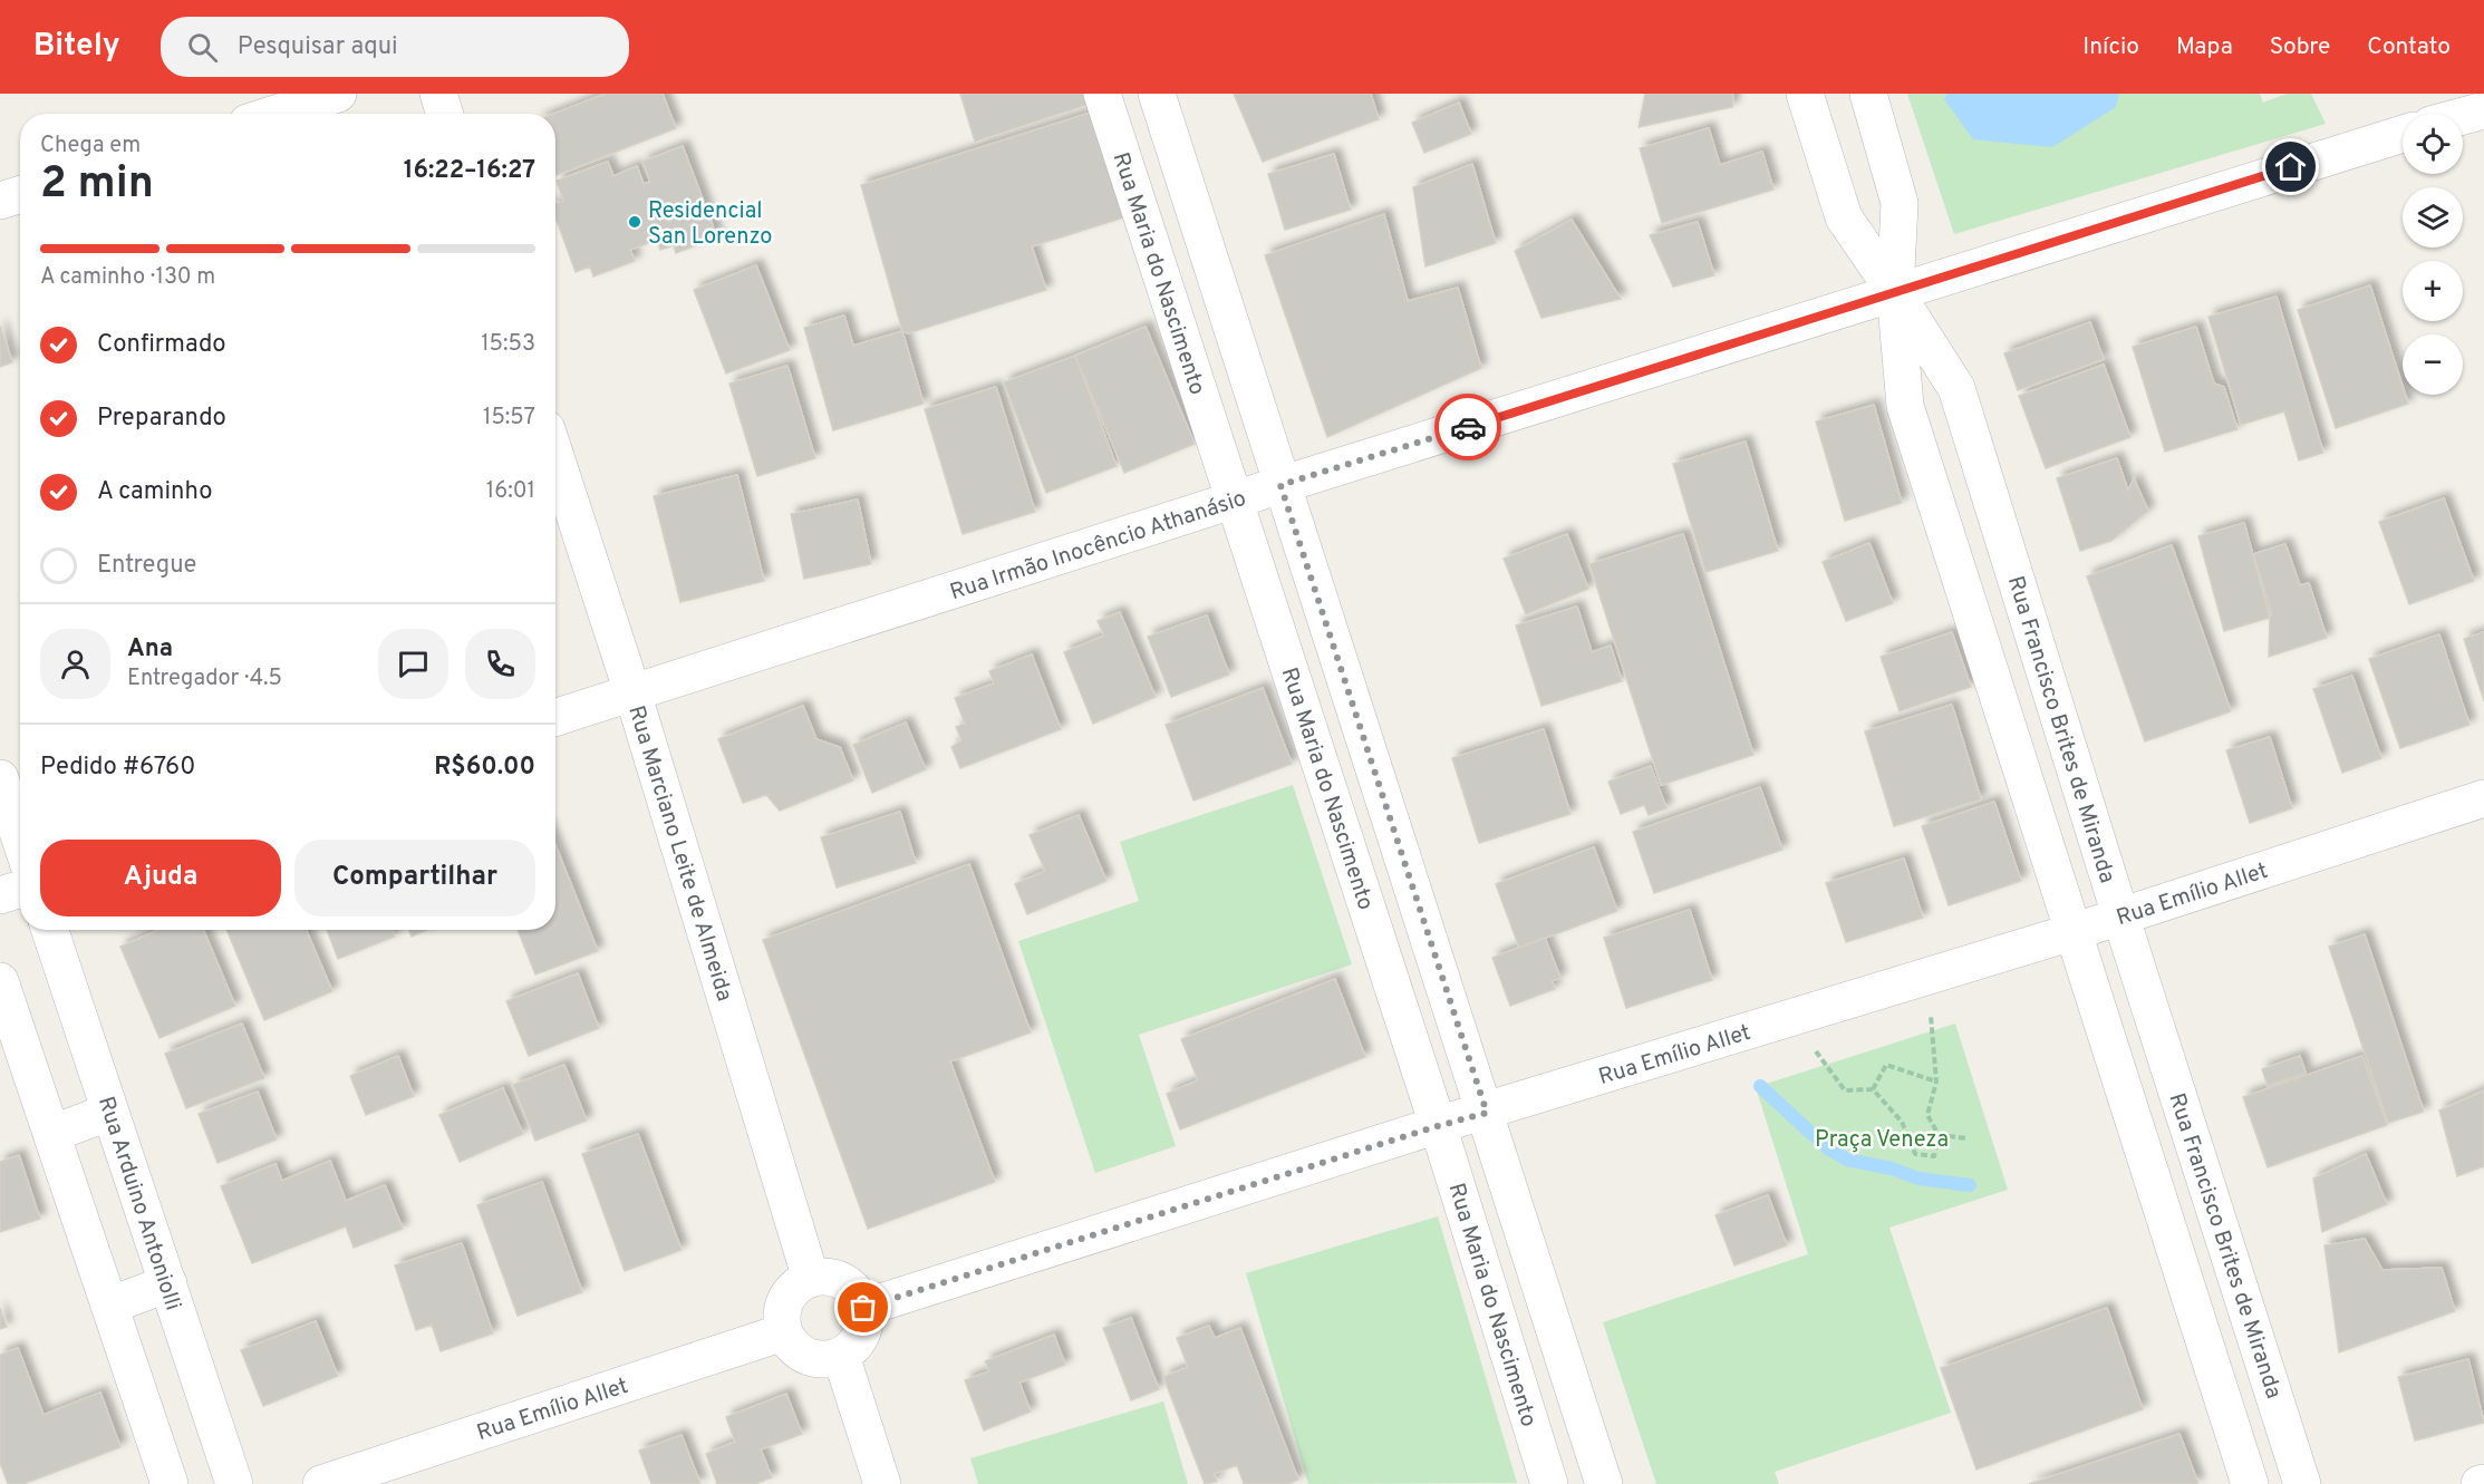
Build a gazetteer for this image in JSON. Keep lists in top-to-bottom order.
{
  "streets": {
    "street": [
      "Rua Maria do Nascimento",
      "Rua Irmão Inocêncio Athanásio",
      "Rua Francisco Brites de Miranda",
      "Rua Marciano Leite de Almeida",
      "Rua Emílio Allet",
      "Rua Arduino Antoniolli"
    ]
  },
  "crossings": [
    ["Rua Maria do Nascimento", "Rua Irmão Inocêncio Athanásio"],
    ["Rua Maria do Nascimento", "Rua Emílio Allet"],
    ["Rua Irmão Inocêncio Athanásio", "Rua Francisco Brites de Miranda"],
    ["Rua Irmão Inocêncio Athanásio", "Rua Marciano Leite de Almeida"],
    ["Rua Francisco Brites de Miranda", "Rua Emílio Allet"],
    ["Rua Marciano Leite de Almeida", "Rua Emílio Allet"]
  ],
  "parks": ["Praça Veneza"],
  "places": ["Residencial San Lorenzo"],
  "page": {
    "header": "Bitely",
    "search": "Pesquisar aqui",
    "nav": [
      "Início",
      "Mapa",
      "Sobre",
      "Contato"
    ],
    "map_buttons": ["+", "−"],
    "heading": ["2 min", "Chega em", "16:22–16:27"],
    "panel": [
      "Ana",
      "Entregador · 4.5",
      "Pedido #6760",
      "R$60.00"
    ],
    "bar": "A caminho · 130 m",
    "list": [
      ["Confirmado", "15:53"],
      ["Preparando", "15:57"],
      ["A caminho", "16:01"],
      "Entregue"
    ],
    "buttons": ["Ajuda", "Compartilhar"]
  }
}
